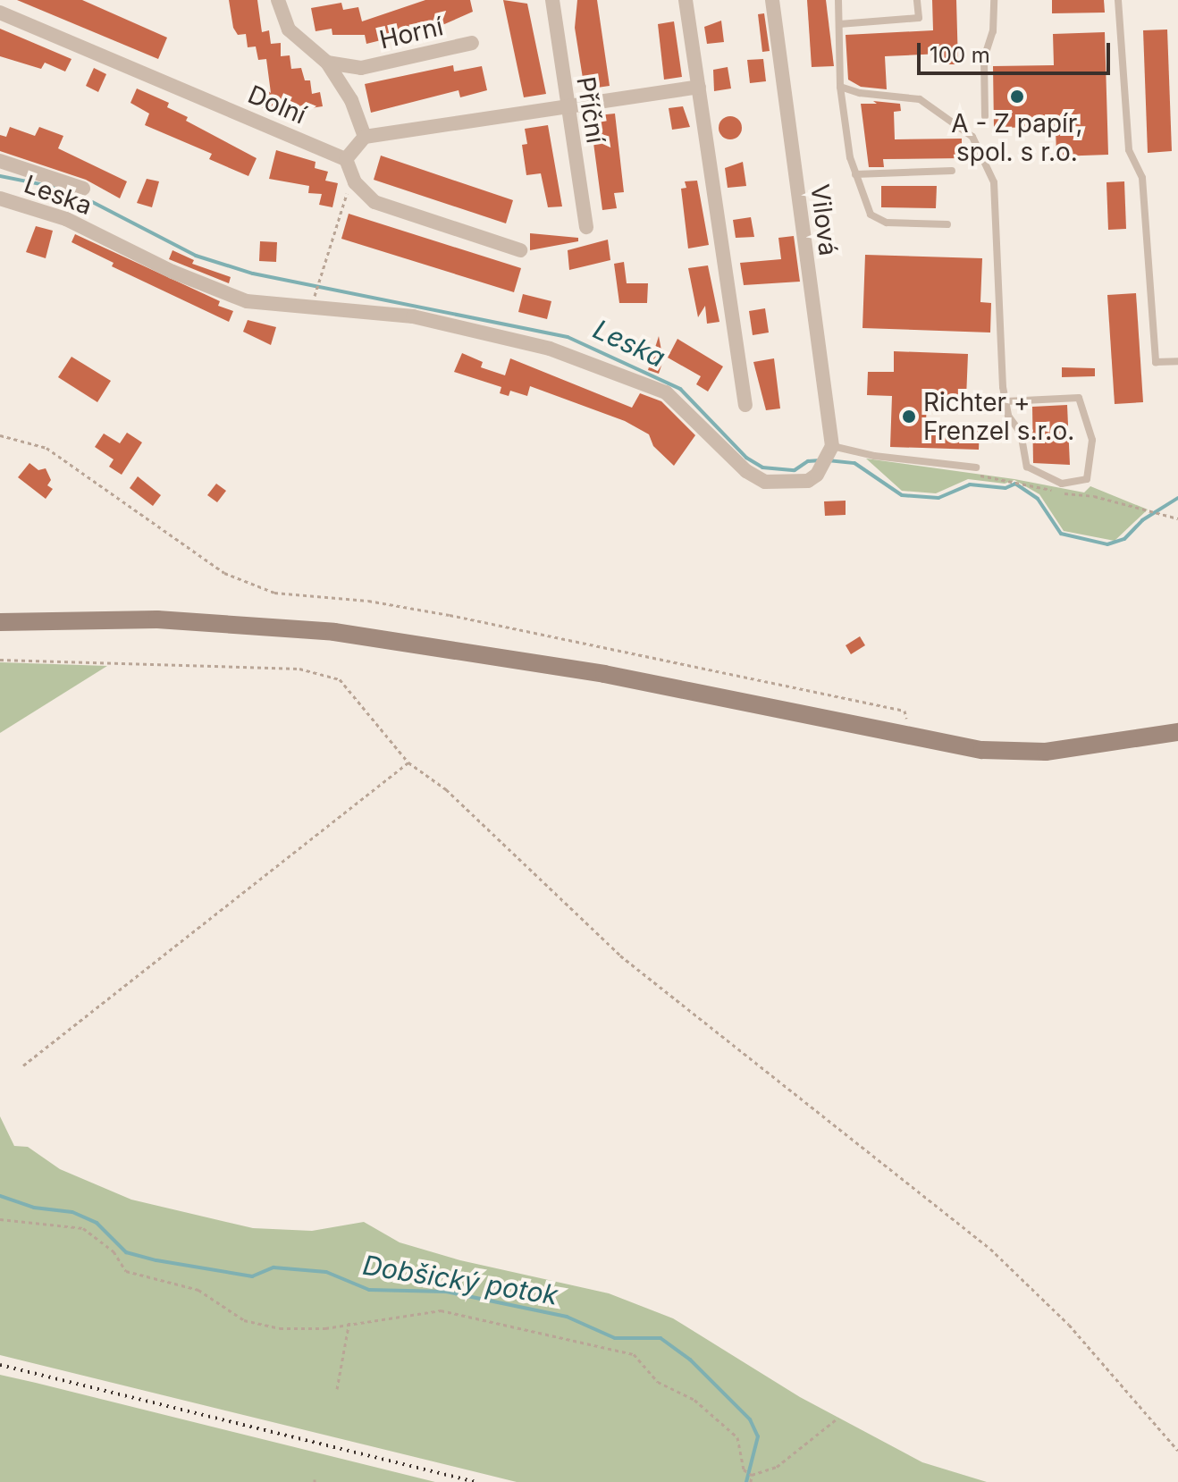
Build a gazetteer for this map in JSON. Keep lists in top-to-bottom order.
{
  "streets": {
    "street": [
      "Horní",
      "Dolní",
      "Příční",
      "Leska",
      "Vilová"
    ]
  },
  "crossings": [
    ["Leska", "Vilová"]
  ],
  "water": ["Leska", "Dobšický potok"],
  "places": ["A - Z papír, spol. s r.o.", "Richter + Frenzel s.r.o."],
  "scale_bar": "100 m"
}
